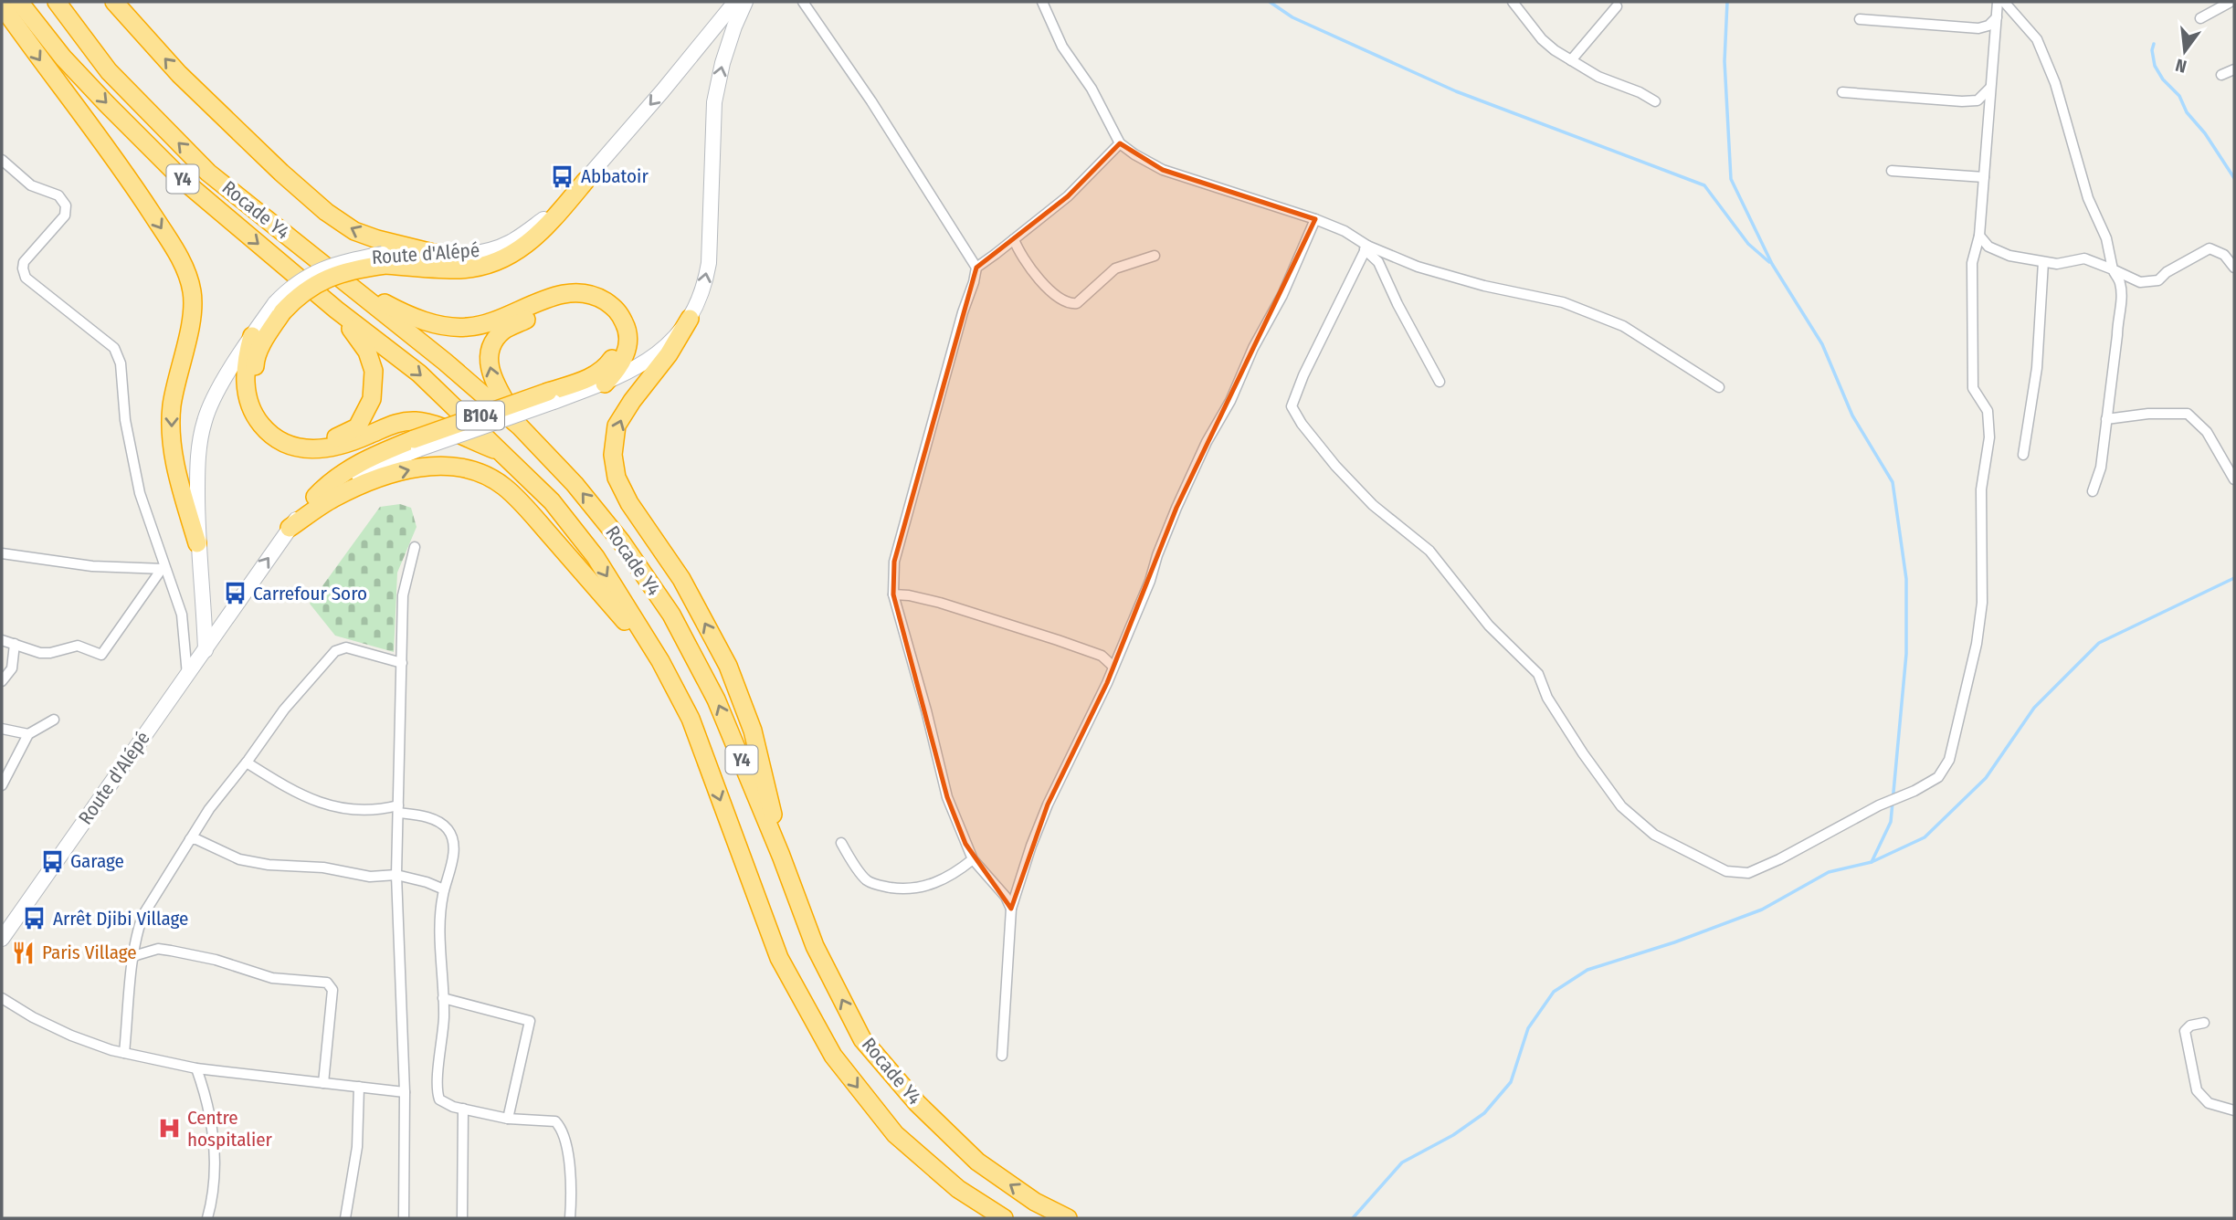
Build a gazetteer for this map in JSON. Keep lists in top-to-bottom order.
{
  "streets": {
    "highway": ["Y4", "Rocade Y4", "B104"],
    "main road": ["Route d'Alépé"]
  },
  "crossings": [
    ["Route d'Alépé", "B104"]
  ],
  "places": {
    "bus stop": [
      "Abbatoir",
      "Carrefour Soro",
      "Garage",
      "Arrêt Djibi Village"
    ],
    "restaurant": ["Paris Village"],
    "hospital": ["Centre hospitalier"]
  },
  "north": "bottom"
}
